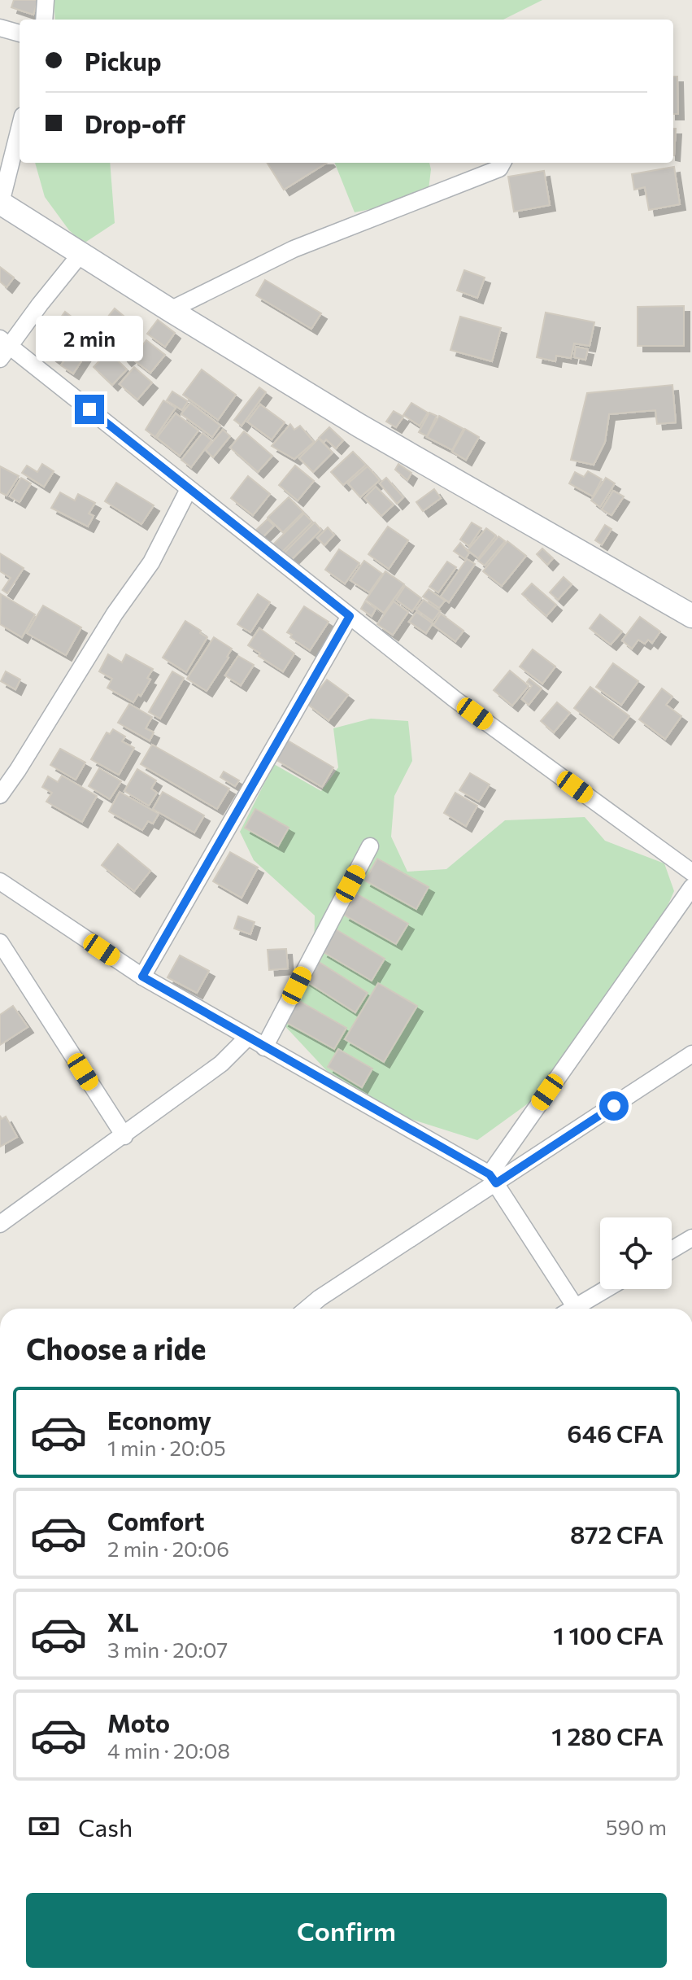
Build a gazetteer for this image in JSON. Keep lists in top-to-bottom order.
{
  "page": {
    "banner": ["Pickup", "Drop-off"],
    "bubble": "2 min",
    "heading": "Choose a ride",
    "list": [
      {
        "name": "Economy",
        "note": "1 min · 20:05",
        "value": "646 CFA"
      },
      {
        "name": "Comfort",
        "note": "2 min · 20:06",
        "value": "872 CFA"
      },
      {
        "name": "XL",
        "note": "3 min · 20:07",
        "value": "1 100 CFA"
      },
      {
        "name": "Moto",
        "note": "4 min · 20:08",
        "value": "1 280 CFA"
      }
    ],
    "pay": ["Cash", "590 m"],
    "buttons": "Confirm"
  }
}
